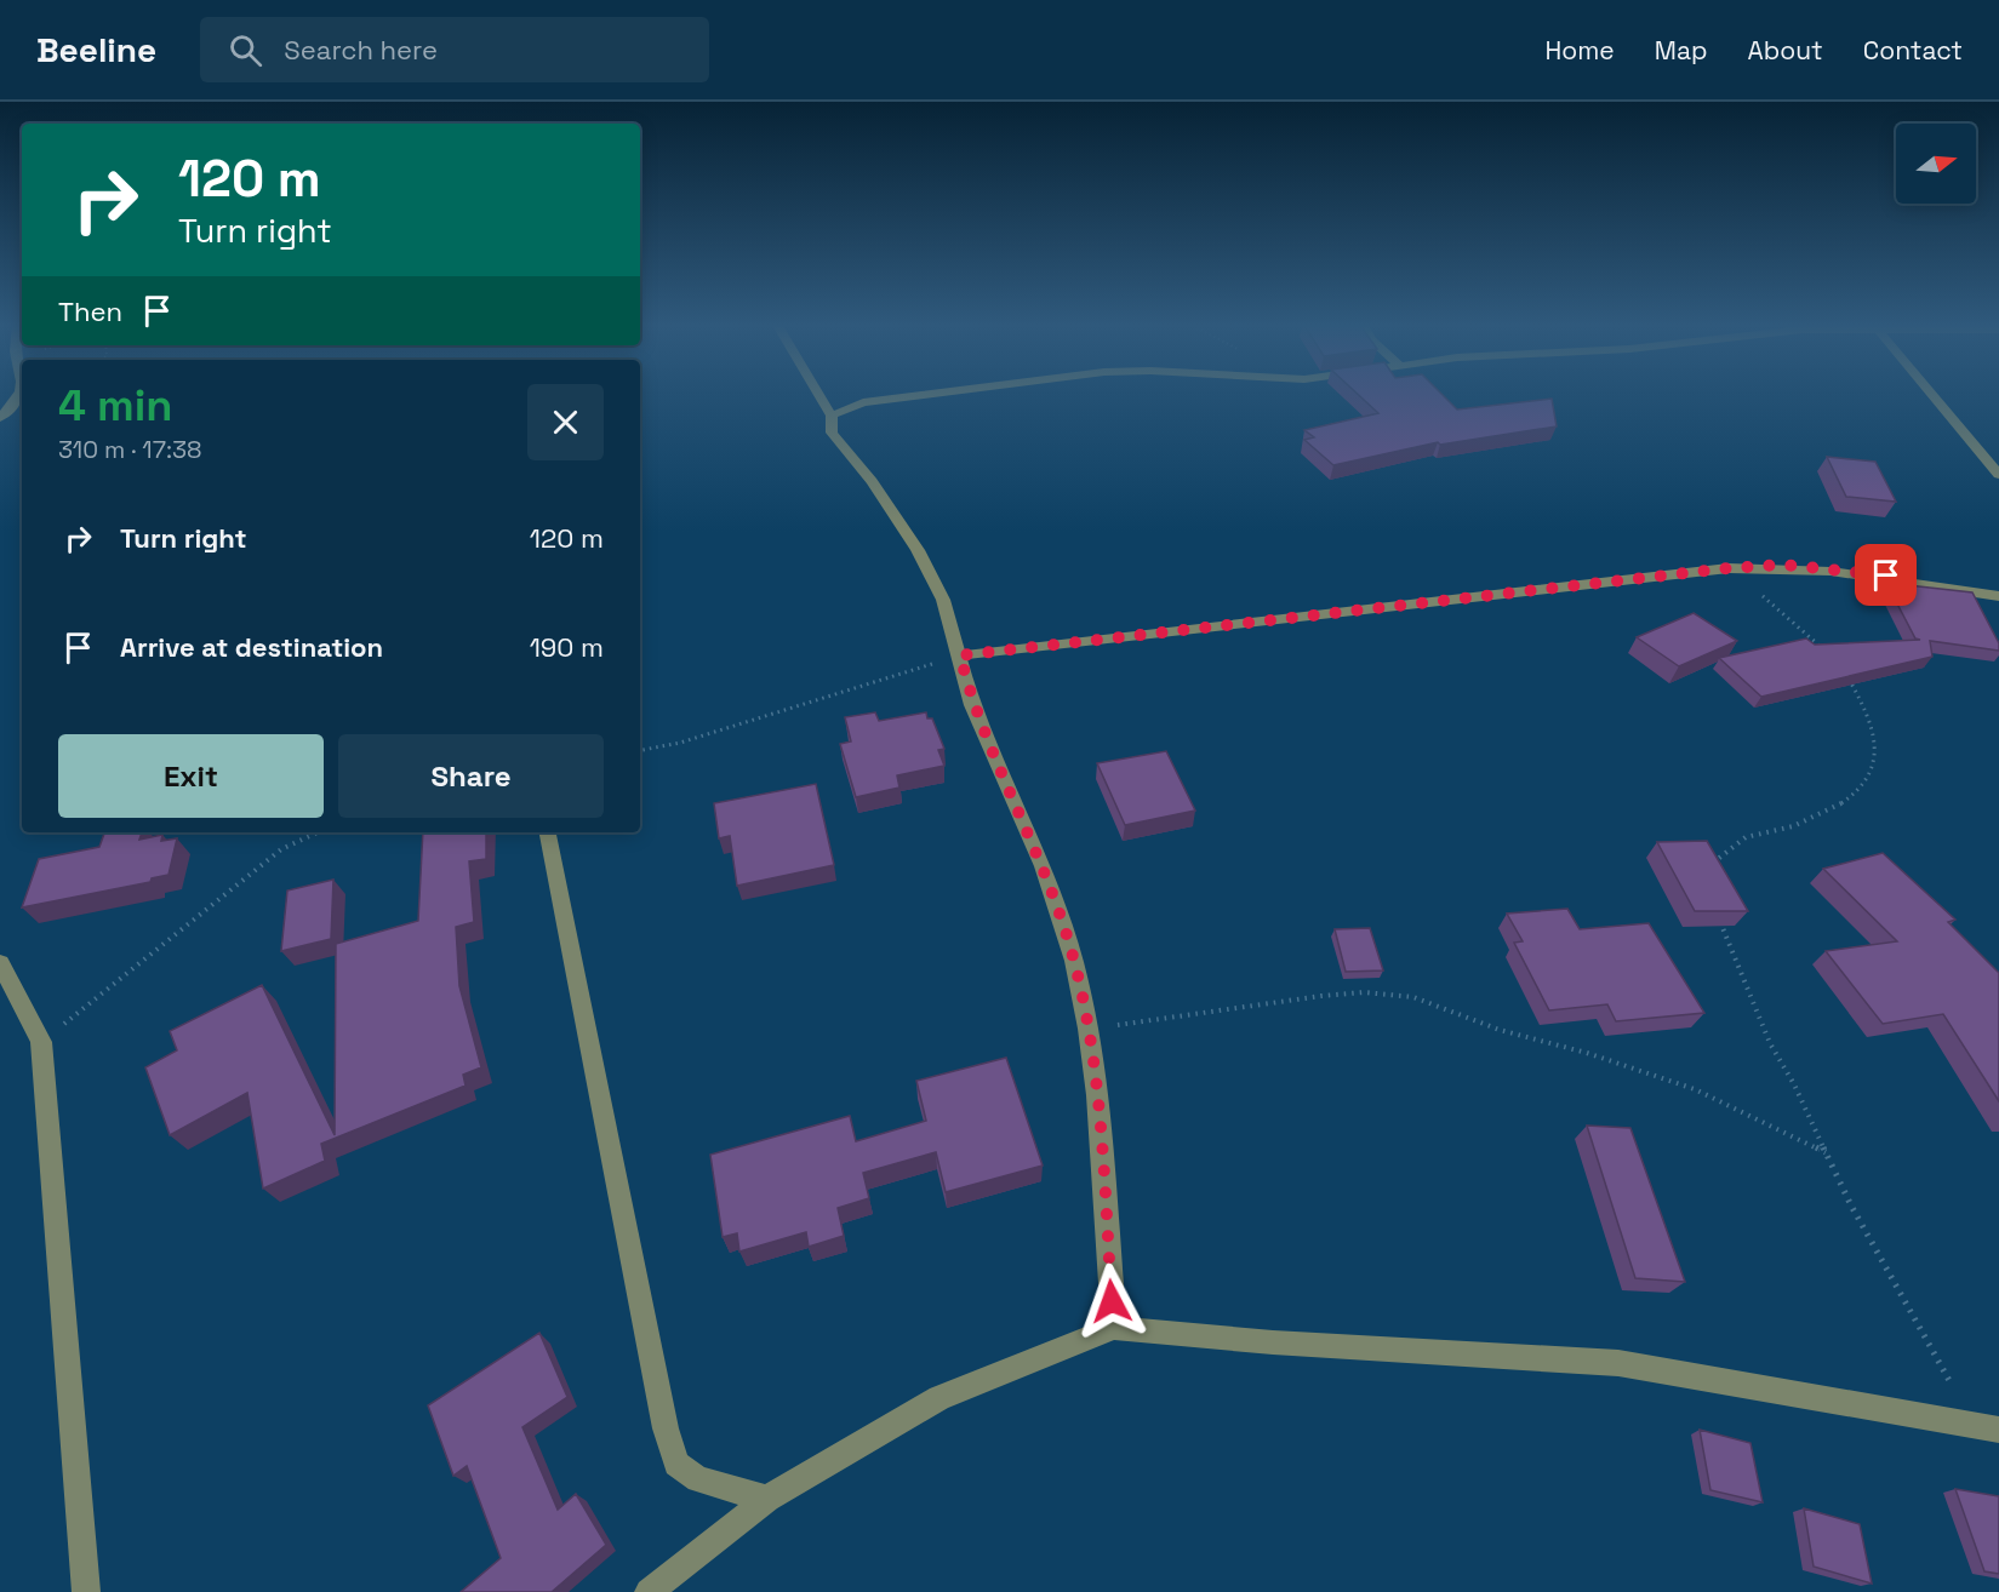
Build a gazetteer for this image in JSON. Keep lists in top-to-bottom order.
{
  "north": "right",
  "page": {
    "header": "Beeline",
    "search": "Search here",
    "nav": [
      "Home",
      "Map",
      "About",
      "Contact"
    ],
    "turn": ["120 m", "Turn right"],
    "then": "Then",
    "heading": ["4 min", "310 m · 17:38"],
    "list": [
      {
        "name": "Turn right",
        "value": "120 m"
      },
      {
        "name": "Arrive at destination",
        "value": "190 m"
      }
    ],
    "buttons": ["Exit", "Share"]
  }
}
